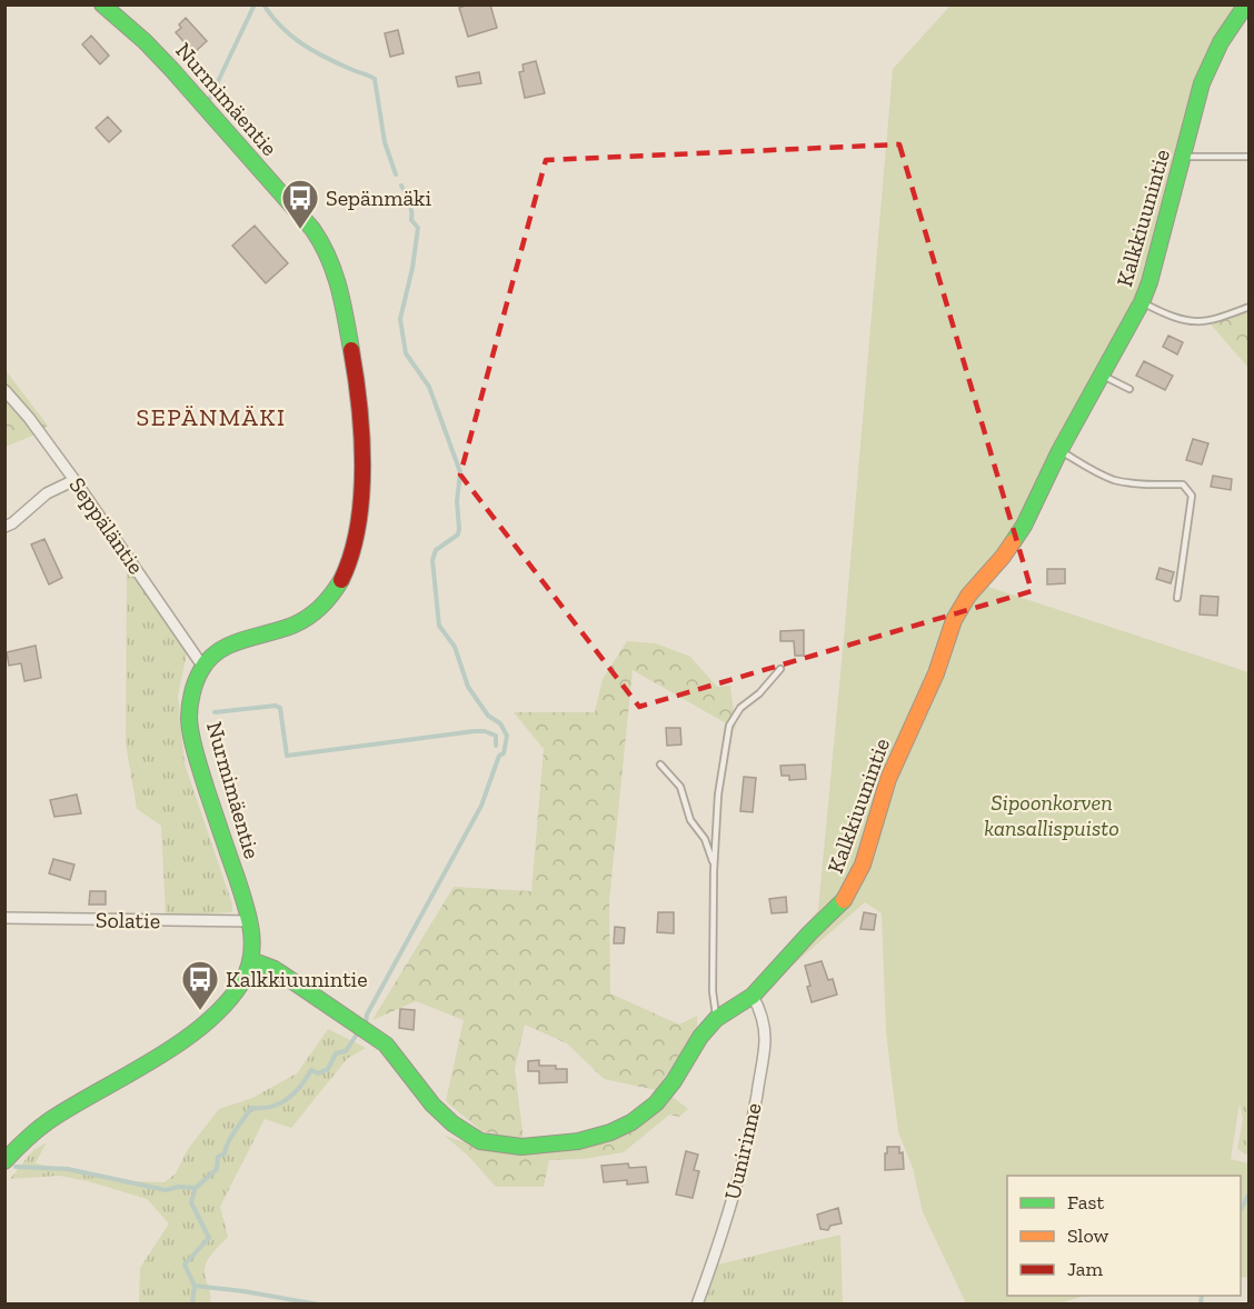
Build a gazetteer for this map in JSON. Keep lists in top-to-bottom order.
{
  "streets": {
    "street": [
      "Nurmimäentie",
      "Kalkkiuunintie",
      "Seppäläntie",
      "Solatie",
      "Uunirinne"
    ]
  },
  "crossings": [
    ["Nurmimäentie", "Kalkkiuunintie"],
    ["Nurmimäentie", "Seppäläntie"],
    ["Nurmimäentie", "Solatie"],
    ["Kalkkiuunintie", "Uunirinne"]
  ],
  "districts": ["SEPÄNMÄKI"],
  "parks": ["Sipoonkorven kansallispuisto"],
  "places": {
    "bus stop": ["Sepänmäki", "Kalkkiuunintie"]
  },
  "legend": ["Fast", "Slow", "Jam"]
}
